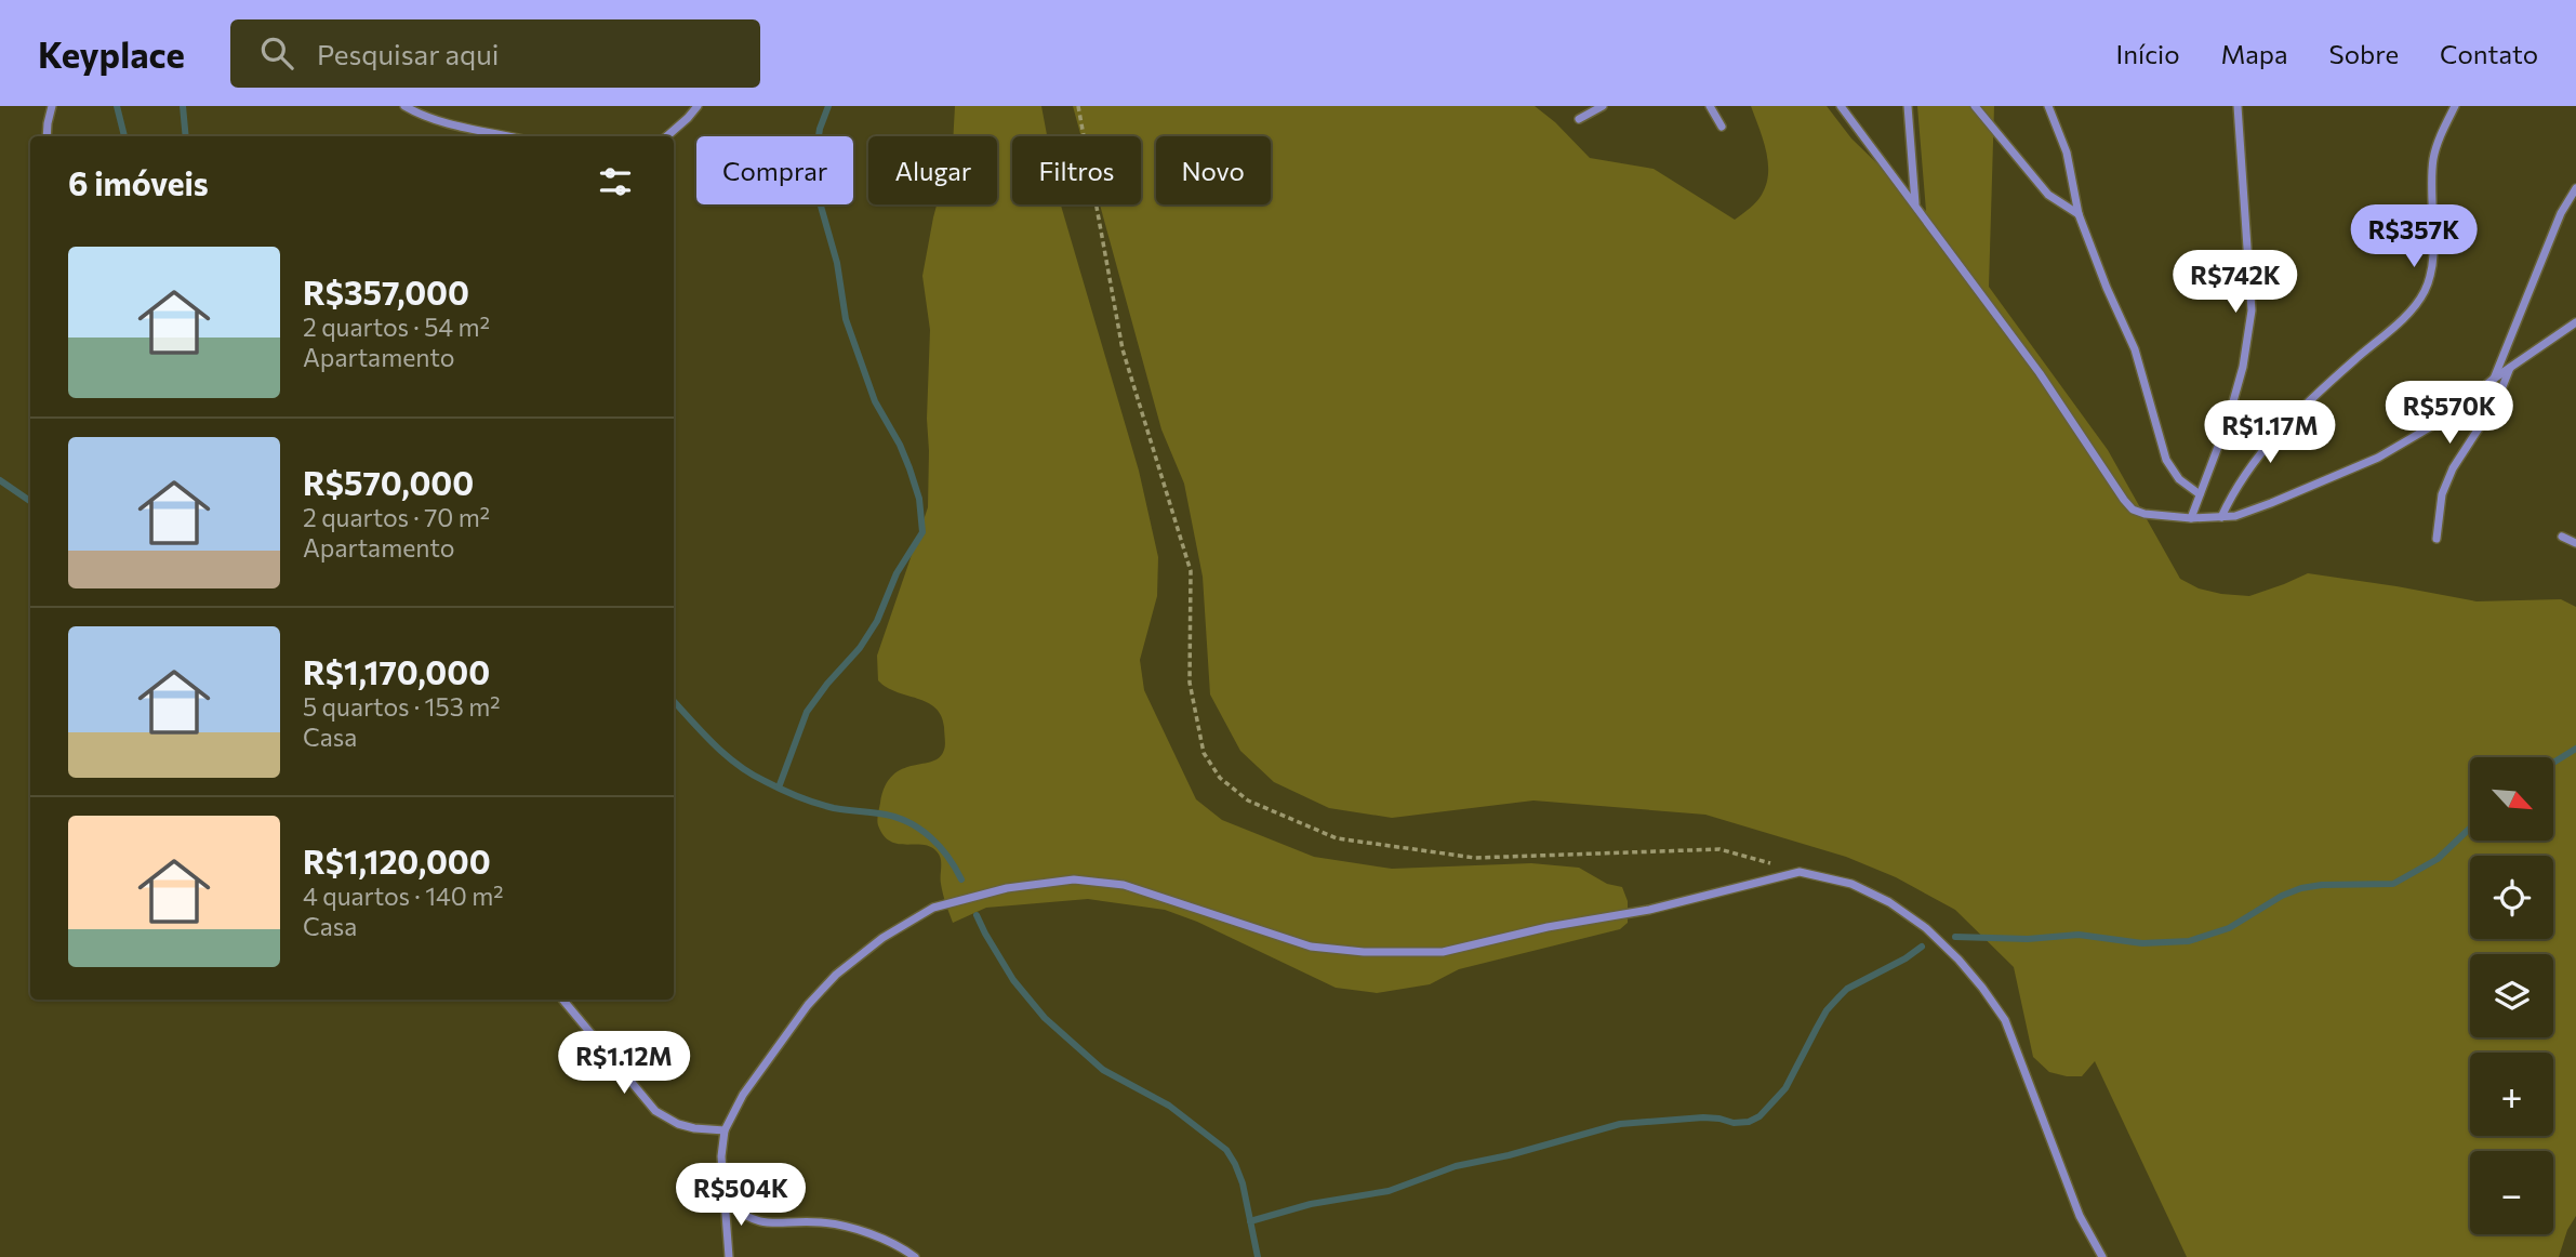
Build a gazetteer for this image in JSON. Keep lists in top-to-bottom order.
{
  "north": "bottom right",
  "page": {
    "header": "Keyplace",
    "search": "Pesquisar aqui",
    "nav": [
      "Início",
      "Mapa",
      "Sobre",
      "Contato"
    ],
    "chip": [
      "Comprar",
      "Alugar",
      "Filtros",
      "Novo"
    ],
    "heading": "6 imóveis",
    "price": [
      "R$357K",
      "R$742K",
      "R$570K",
      "R$1.17M",
      "R$1.12M",
      "R$504K"
    ],
    "list": [
      {
        "name": "R$357,000",
        "note": "2 quartos · 54 m² · Apartamento"
      },
      {
        "name": "R$570,000",
        "note": "2 quartos · 70 m² · Apartamento"
      },
      {
        "name": "R$1,170,000",
        "note": "5 quartos · 153 m² · Casa"
      },
      {
        "name": "R$1,120,000",
        "note": "4 quartos · 140 m² · Casa"
      }
    ],
    "map_buttons": ["+", "−"]
  }
}
